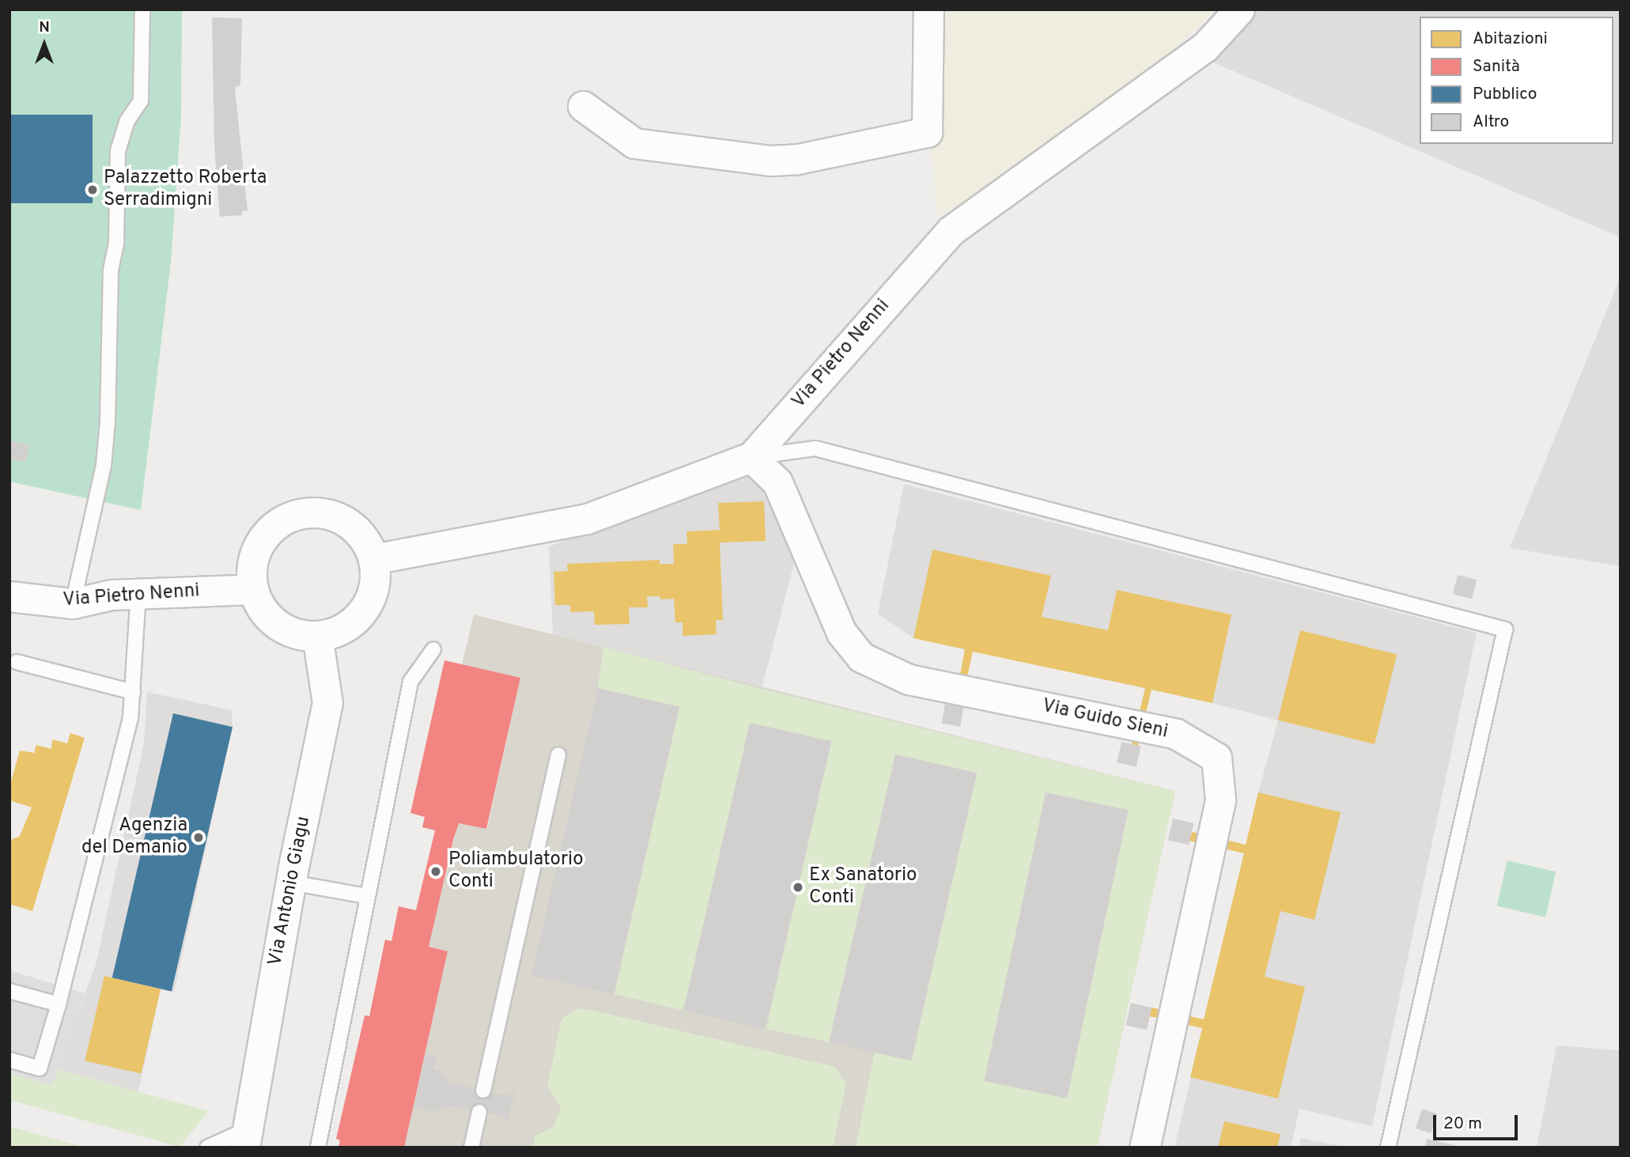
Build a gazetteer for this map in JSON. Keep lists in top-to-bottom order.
{
  "streets": {
    "street": ["Via Pietro Nenni", "Via Guido Sieni", "Via Antonio Giagu"]
  },
  "crossings": [
    ["Via Pietro Nenni", "Via Guido Sieni"],
    ["Via Pietro Nenni", "Via Antonio Giagu"]
  ],
  "places": [
    "Palazzetto Roberta Serradimigni",
    "Agenzia del Demanio",
    "Poliambulatorio Conti",
    "Ex Sanatorio Conti"
  ],
  "legend": [
    "Abitazioni",
    "Sanità",
    "Pubblico",
    "Altro"
  ],
  "scale_bar": "20 m",
  "north": "top"
}
